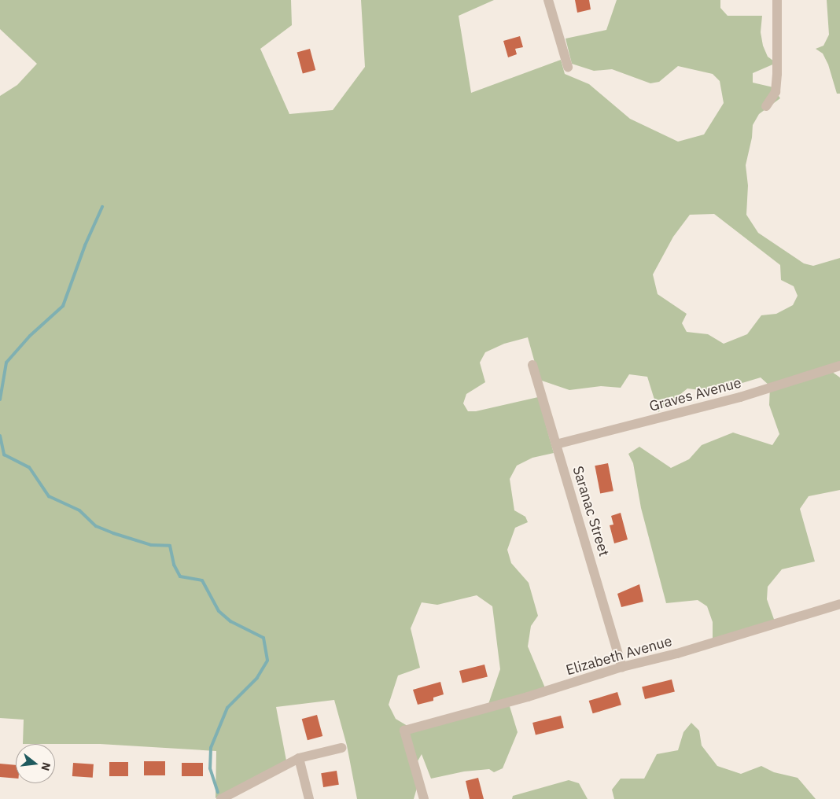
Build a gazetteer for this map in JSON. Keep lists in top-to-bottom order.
{
  "streets": {
    "street": ["Graves Avenue", "Saranac Street", "Elizabeth Avenue"]
  },
  "crossings": [
    ["Graves Avenue", "Saranac Street"],
    ["Saranac Street", "Elizabeth Avenue"]
  ],
  "north": "right"
}
